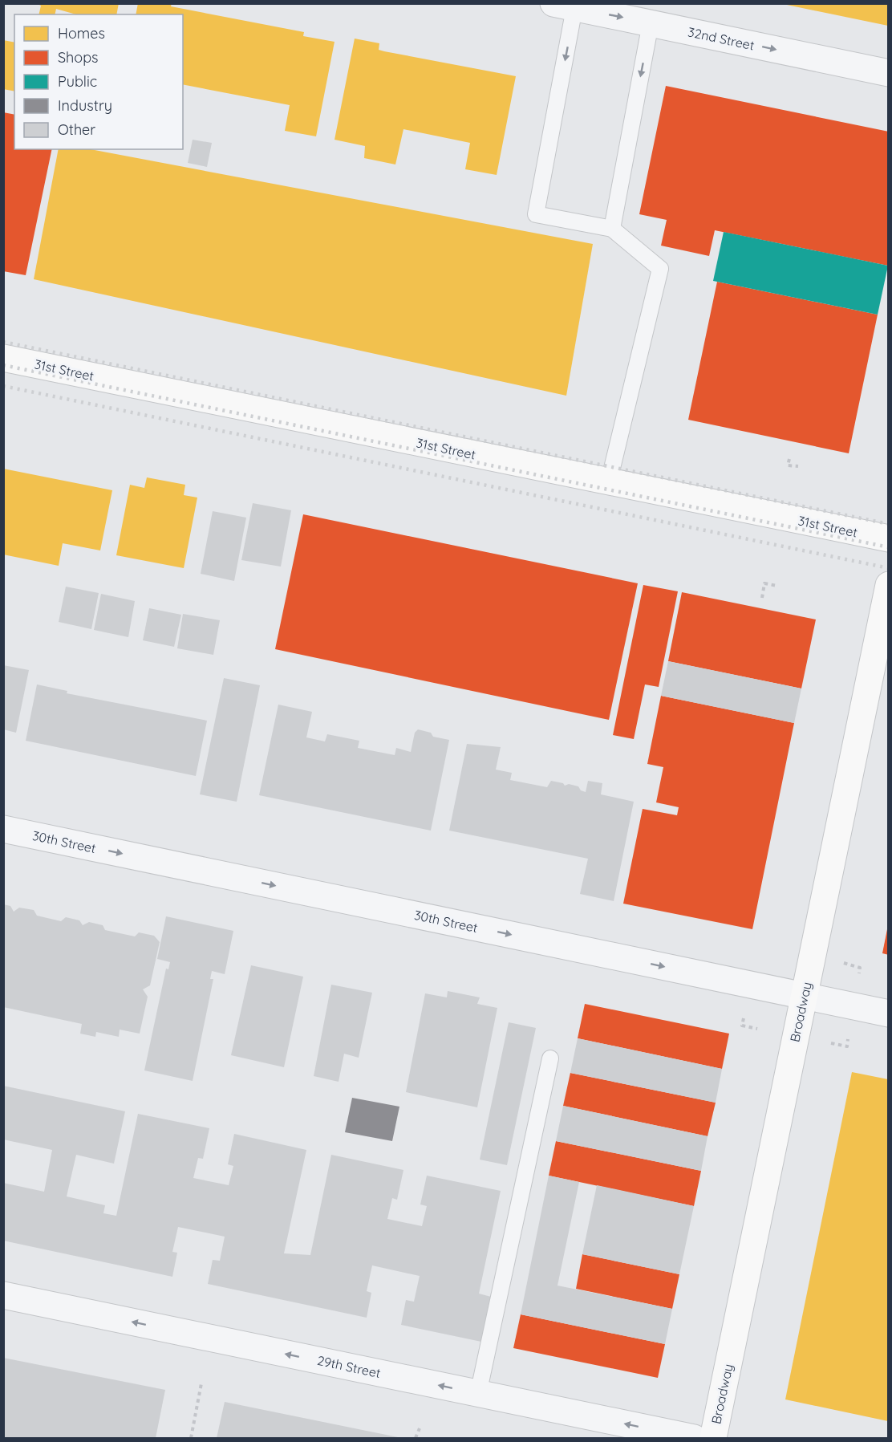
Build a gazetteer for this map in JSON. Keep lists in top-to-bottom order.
{
  "streets": {
    "main road": ["31st Street", "Broadway"],
    "street": ["32nd Street", "30th Street", "29th Street"]
  },
  "crossings": [
    ["30th Street", "Broadway"]
  ],
  "one_way": ["32nd Street", "30th Street", "29th Street"],
  "legend": [
    "Homes",
    "Shops",
    "Public",
    "Industry",
    "Other"
  ]
}
